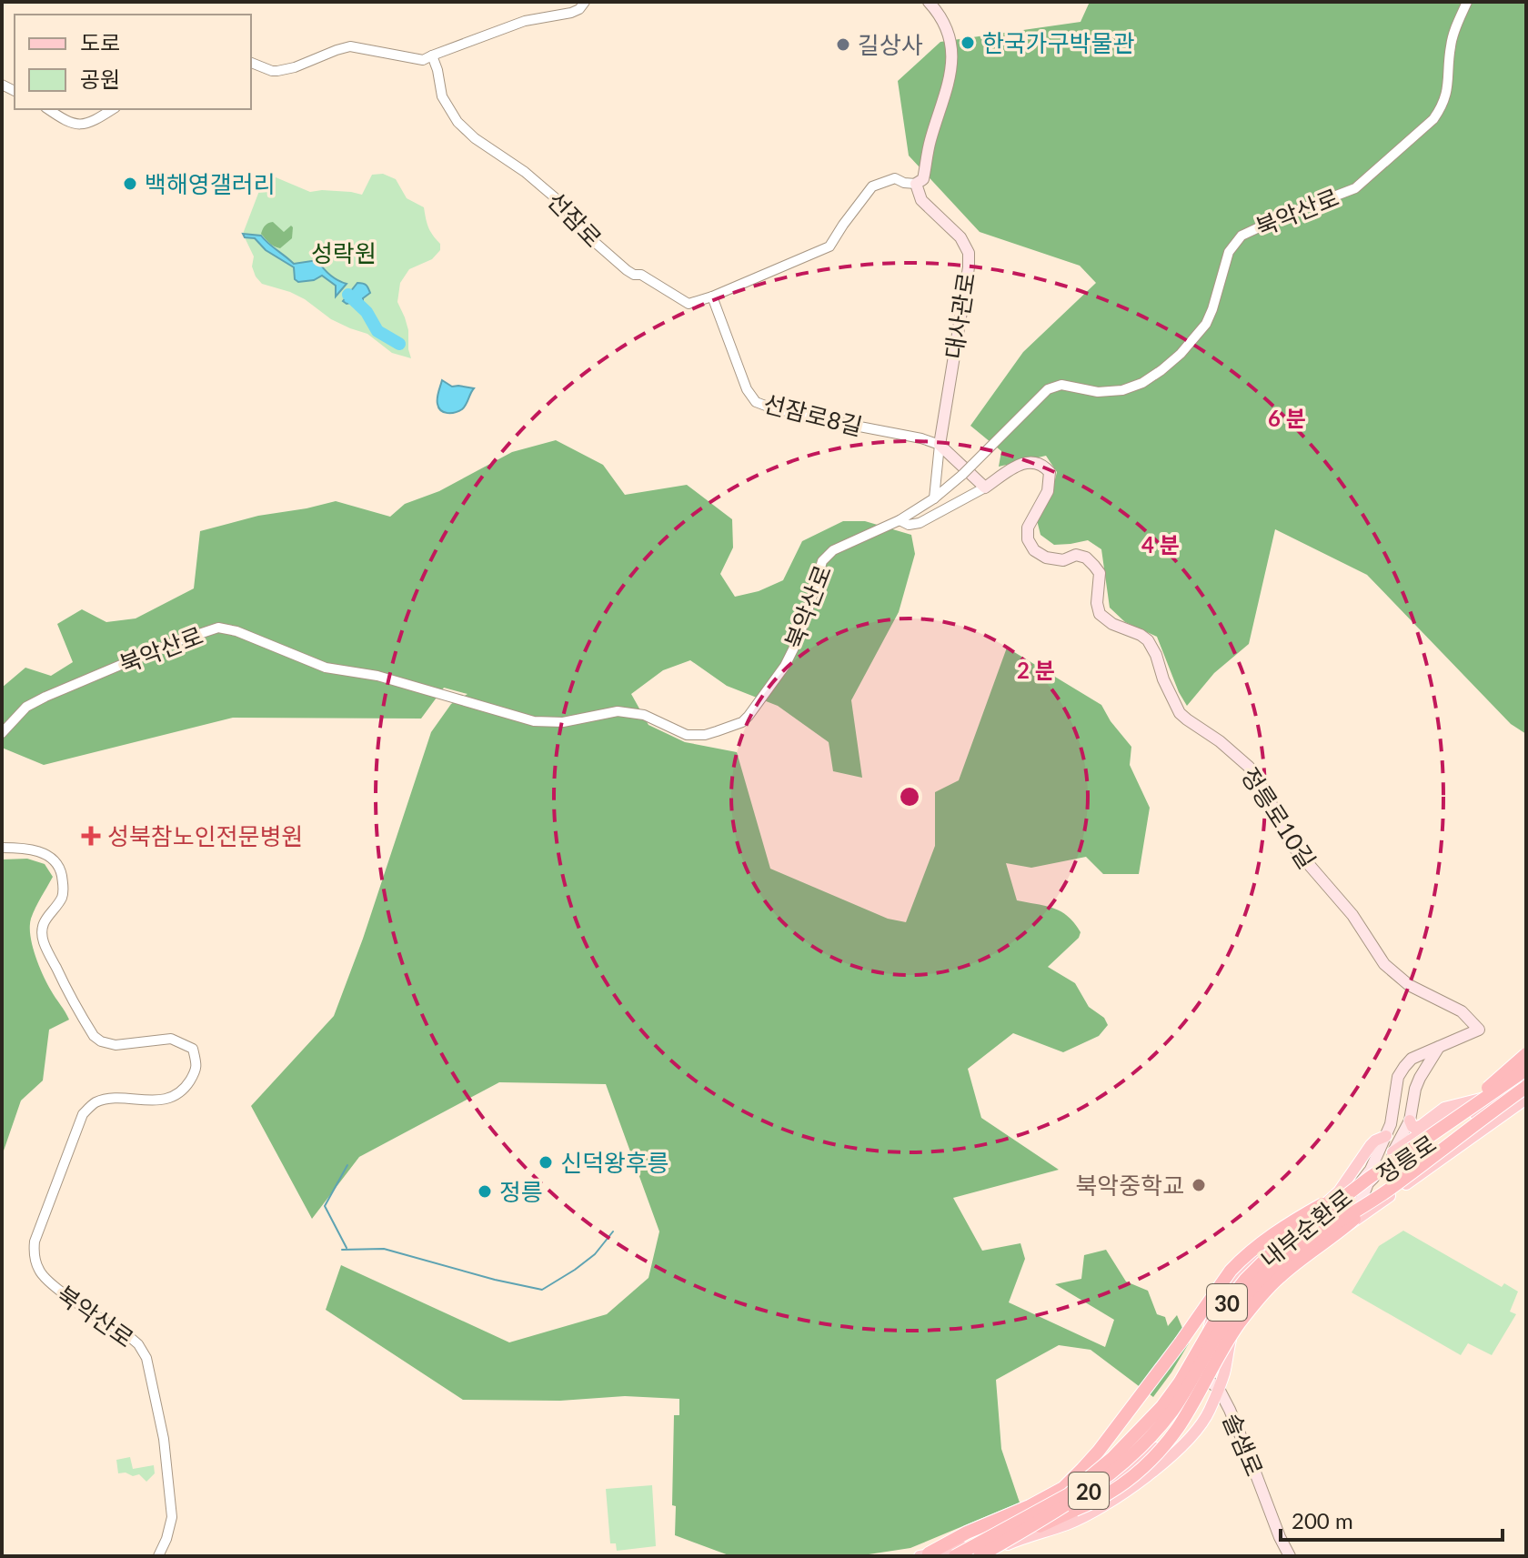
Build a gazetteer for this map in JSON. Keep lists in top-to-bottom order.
{
  "streets": {
    "highway": ["내부순환로", "30"],
    "main road": [
      "대사관로",
      "정릉로10길",
      "정릉로",
      "솔샘로",
      "20"
    ],
    "street": ["북악산로", "선잠로", "선잠로8길"]
  },
  "crossings": [
    ["북악산로", "대사관로"],
    ["선잠로", "대사관로"],
    ["선잠로", "선잠로8길"],
    ["대사관로", "선잠로8길"],
    ["정릉로10길", "정릉로"],
    ["정릉로", "내부순환로"],
    ["정릉로", "솔샘로"]
  ],
  "parks": ["성락원"],
  "places": {
    "other": [
      "한국가구박물관",
      "길상사",
      "백해영갤러리",
      "신덕왕후릉",
      "북악중학교",
      "정릉"
    ],
    "health": ["성북참노인전문병원"]
  },
  "legend": ["도로", "공원"],
  "scale_bar": "200 m",
  "rings": ["6 분", "4 분", "2 분"]
}
